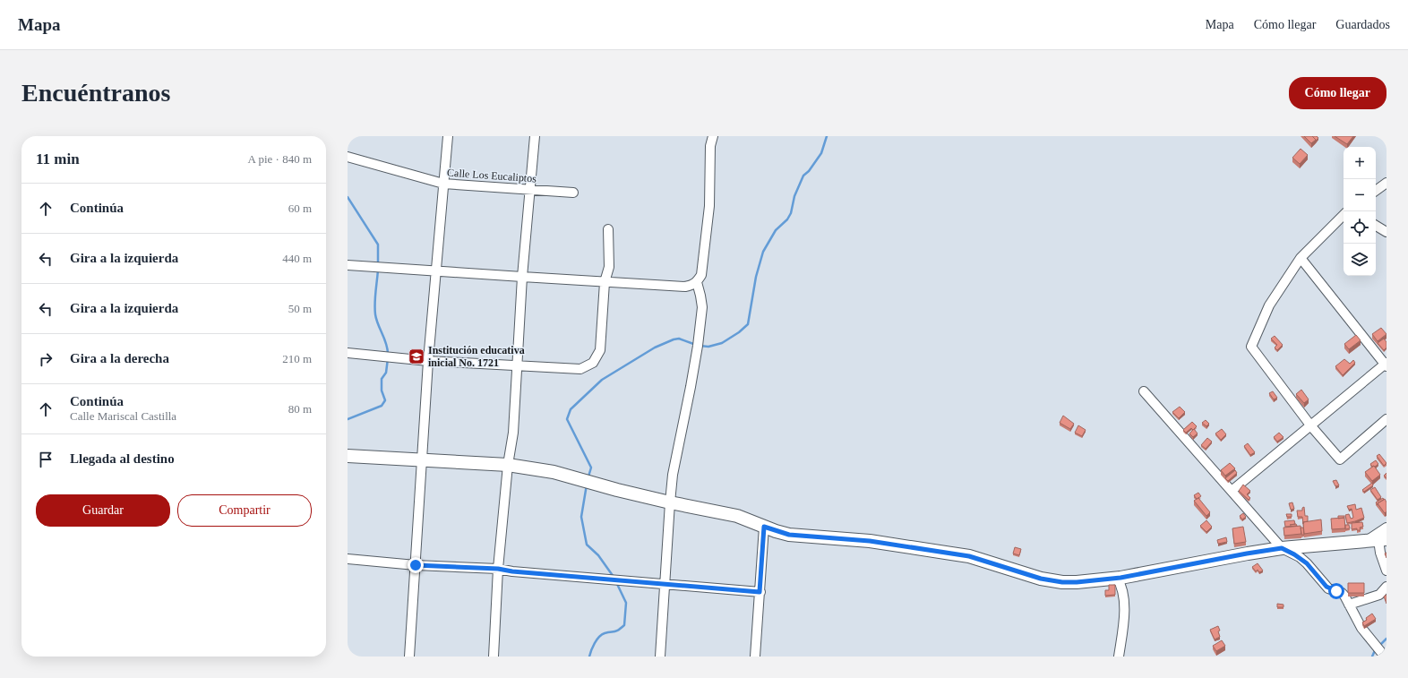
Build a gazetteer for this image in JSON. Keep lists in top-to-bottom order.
{
  "streets": {
    "street": ["Calle Los Eucaliptos"]
  },
  "places": {
    "school or university": ["Institución educativa inicial No. 1721"]
  },
  "page": {
    "header": "Mapa",
    "nav": ["Mapa", "Cómo llegar", "Guardados"],
    "buttons": [
      "Cómo llegar",
      ["Guardar", "Compartir"]
    ],
    "title": "Encuéntranos",
    "heading": ["11 min", "A pie · 840 m"],
    "map_buttons": ["+", "−"],
    "list": [
      ["Continúa", "60 m"],
      ["Gira a la izquierda", "440 m"],
      ["Gira a la izquierda", "50 m"],
      ["Gira a la derecha", "210 m"],
      ["Continúa", "Calle Mariscal Castilla", "80 m"],
      "Llegada al destino"
    ]
  }
}
